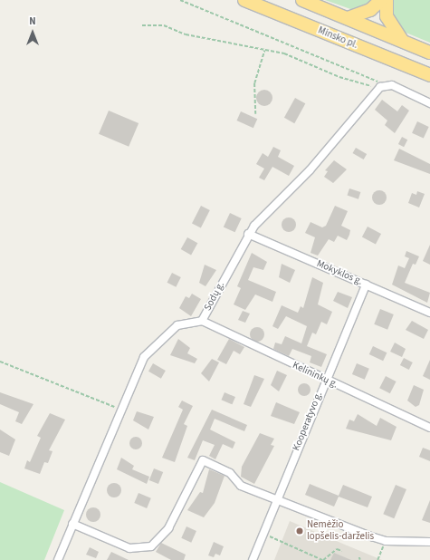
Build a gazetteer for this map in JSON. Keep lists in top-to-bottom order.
{
  "streets": {
    "highway": ["Minsko pl."],
    "street": [
      "Mokyklos g.",
      "Sodų g.",
      "Kelininkų g.",
      "Kooperatyvo g."
    ]
  },
  "crossings": [
    ["Mokyklos g.", "Sodų g."],
    ["Mokyklos g.", "Kooperatyvo g."],
    ["Sodų g.", "Kelininkų g."],
    ["Kelininkų g.", "Kooperatyvo g."]
  ],
  "places": ["Nemėžio lopšelis-darželis"],
  "north": "top"
}
